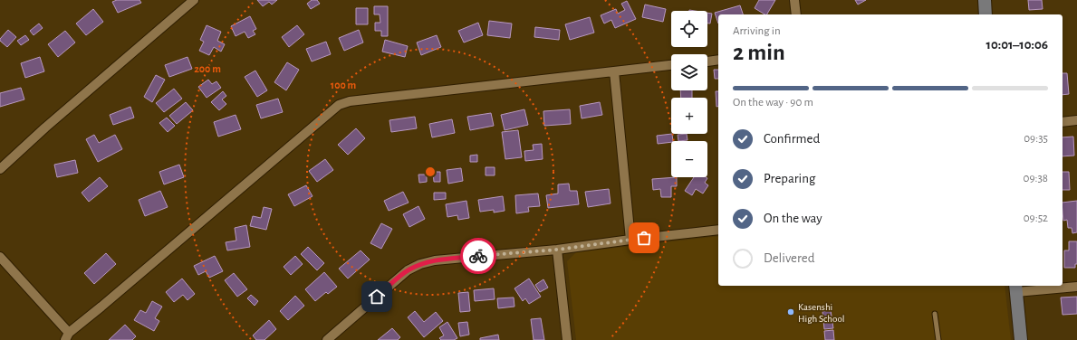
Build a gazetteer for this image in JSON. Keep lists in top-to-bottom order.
{
  "places": ["Kasenshi High School"],
  "page": {
    "map_buttons": ["+", "−"],
    "heading": ["2 min", "Arriving in", "10:01–10:06"],
    "bar": "On the way · 90 m",
    "list": [
      ["Confirmed", "09:35"],
      ["Preparing", "09:38"],
      ["On the way", "09:52"],
      "Delivered"
    ]
  },
  "rings": ["200 m", "100 m"]
}
